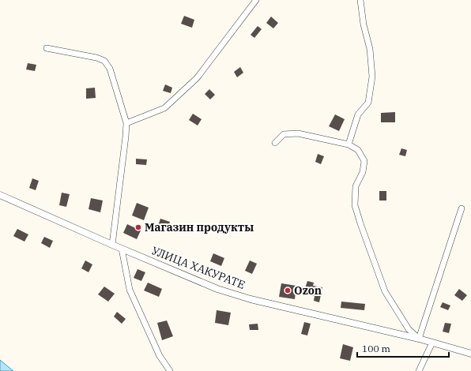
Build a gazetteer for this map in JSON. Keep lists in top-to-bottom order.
{
  "streets": {
    "street": ["УЛИЦА ХАКУРАТЕ"]
  },
  "places": ["Магазин продукты", "Ozon"],
  "scale_bar": "100 m"
}
